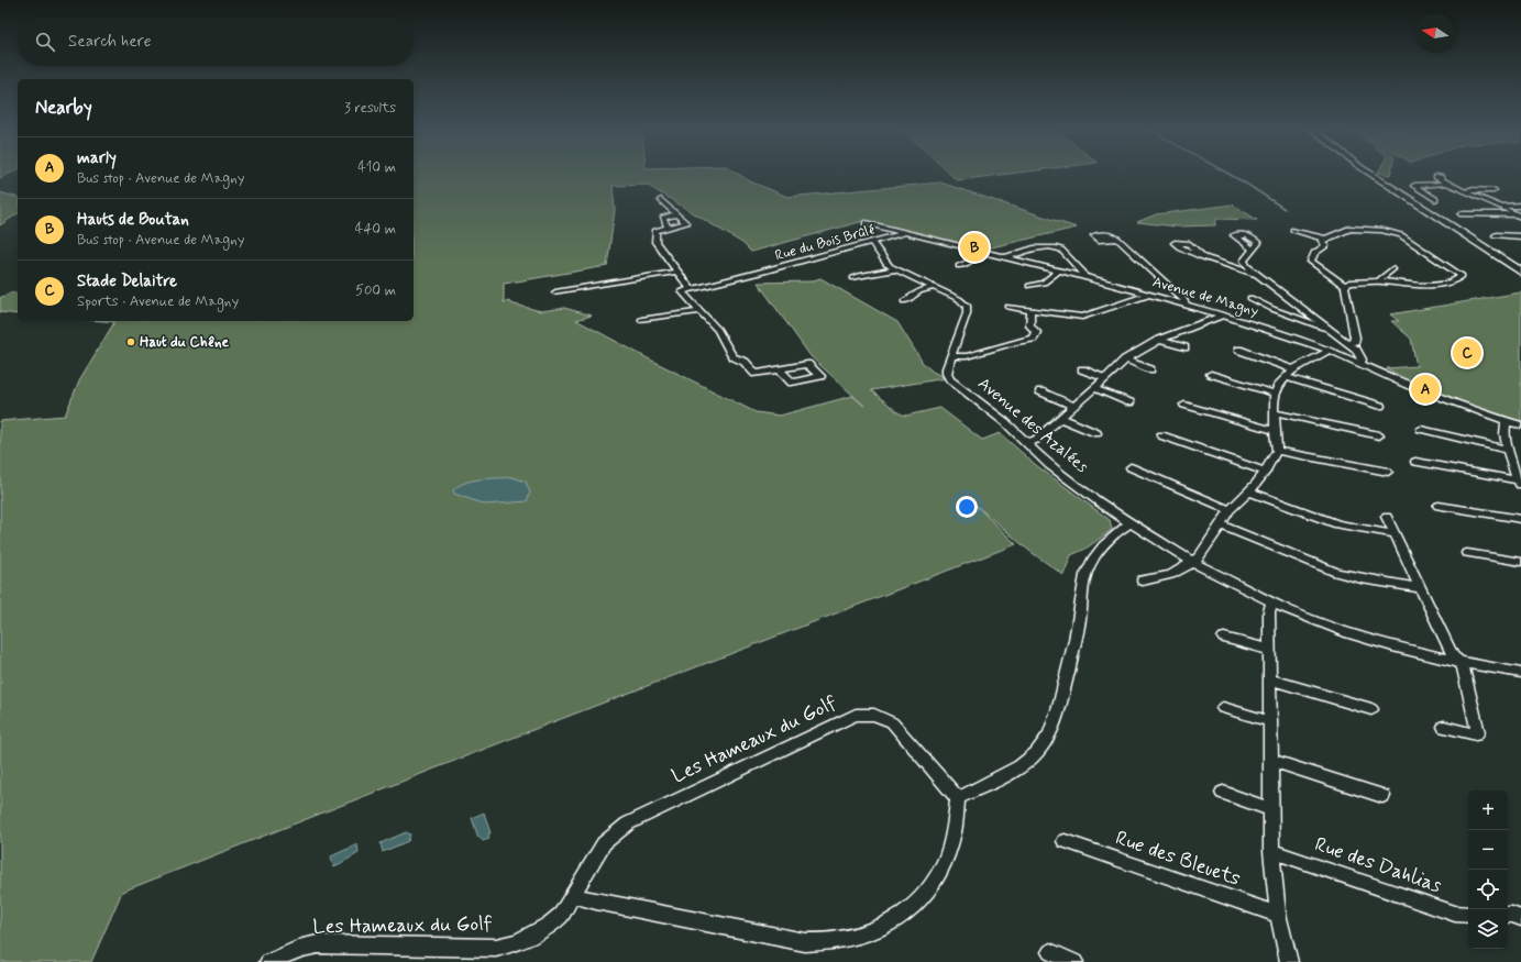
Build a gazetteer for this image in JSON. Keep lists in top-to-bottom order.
{
  "streets": {
    "street": [
      "Rue du Bois Brûlé",
      "Avenue de Magny",
      "Avenue des Azalées",
      "Les Hameaux du Golf",
      "Rue des Bleuets",
      "Rue des Dahlias"
    ]
  },
  "crossings": [
    ["Rue du Bois Brûlé", "Avenue de Magny"],
    ["Rue du Bois Brûlé", "Avenue des Azalées"]
  ],
  "places": ["Haut du Chêne"],
  "north": "left",
  "page": {
    "search": "Search here",
    "heading": ["Nearby", "3 results"],
    "list": [
      {
        "mark": "A",
        "name": "marly",
        "note": "Bus stop · Avenue de Magny",
        "value": "410 m"
      },
      {
        "mark": "B",
        "name": "Hauts de Boutan",
        "note": "Bus stop · Avenue de Magny",
        "value": "440 m"
      },
      {
        "mark": "C",
        "name": "Stade Delaitre",
        "note": "Sports · Avenue de Magny",
        "value": "500 m"
      }
    ],
    "pins": ["B", "C", "A"],
    "map_buttons": ["+", "−"]
  }
}
